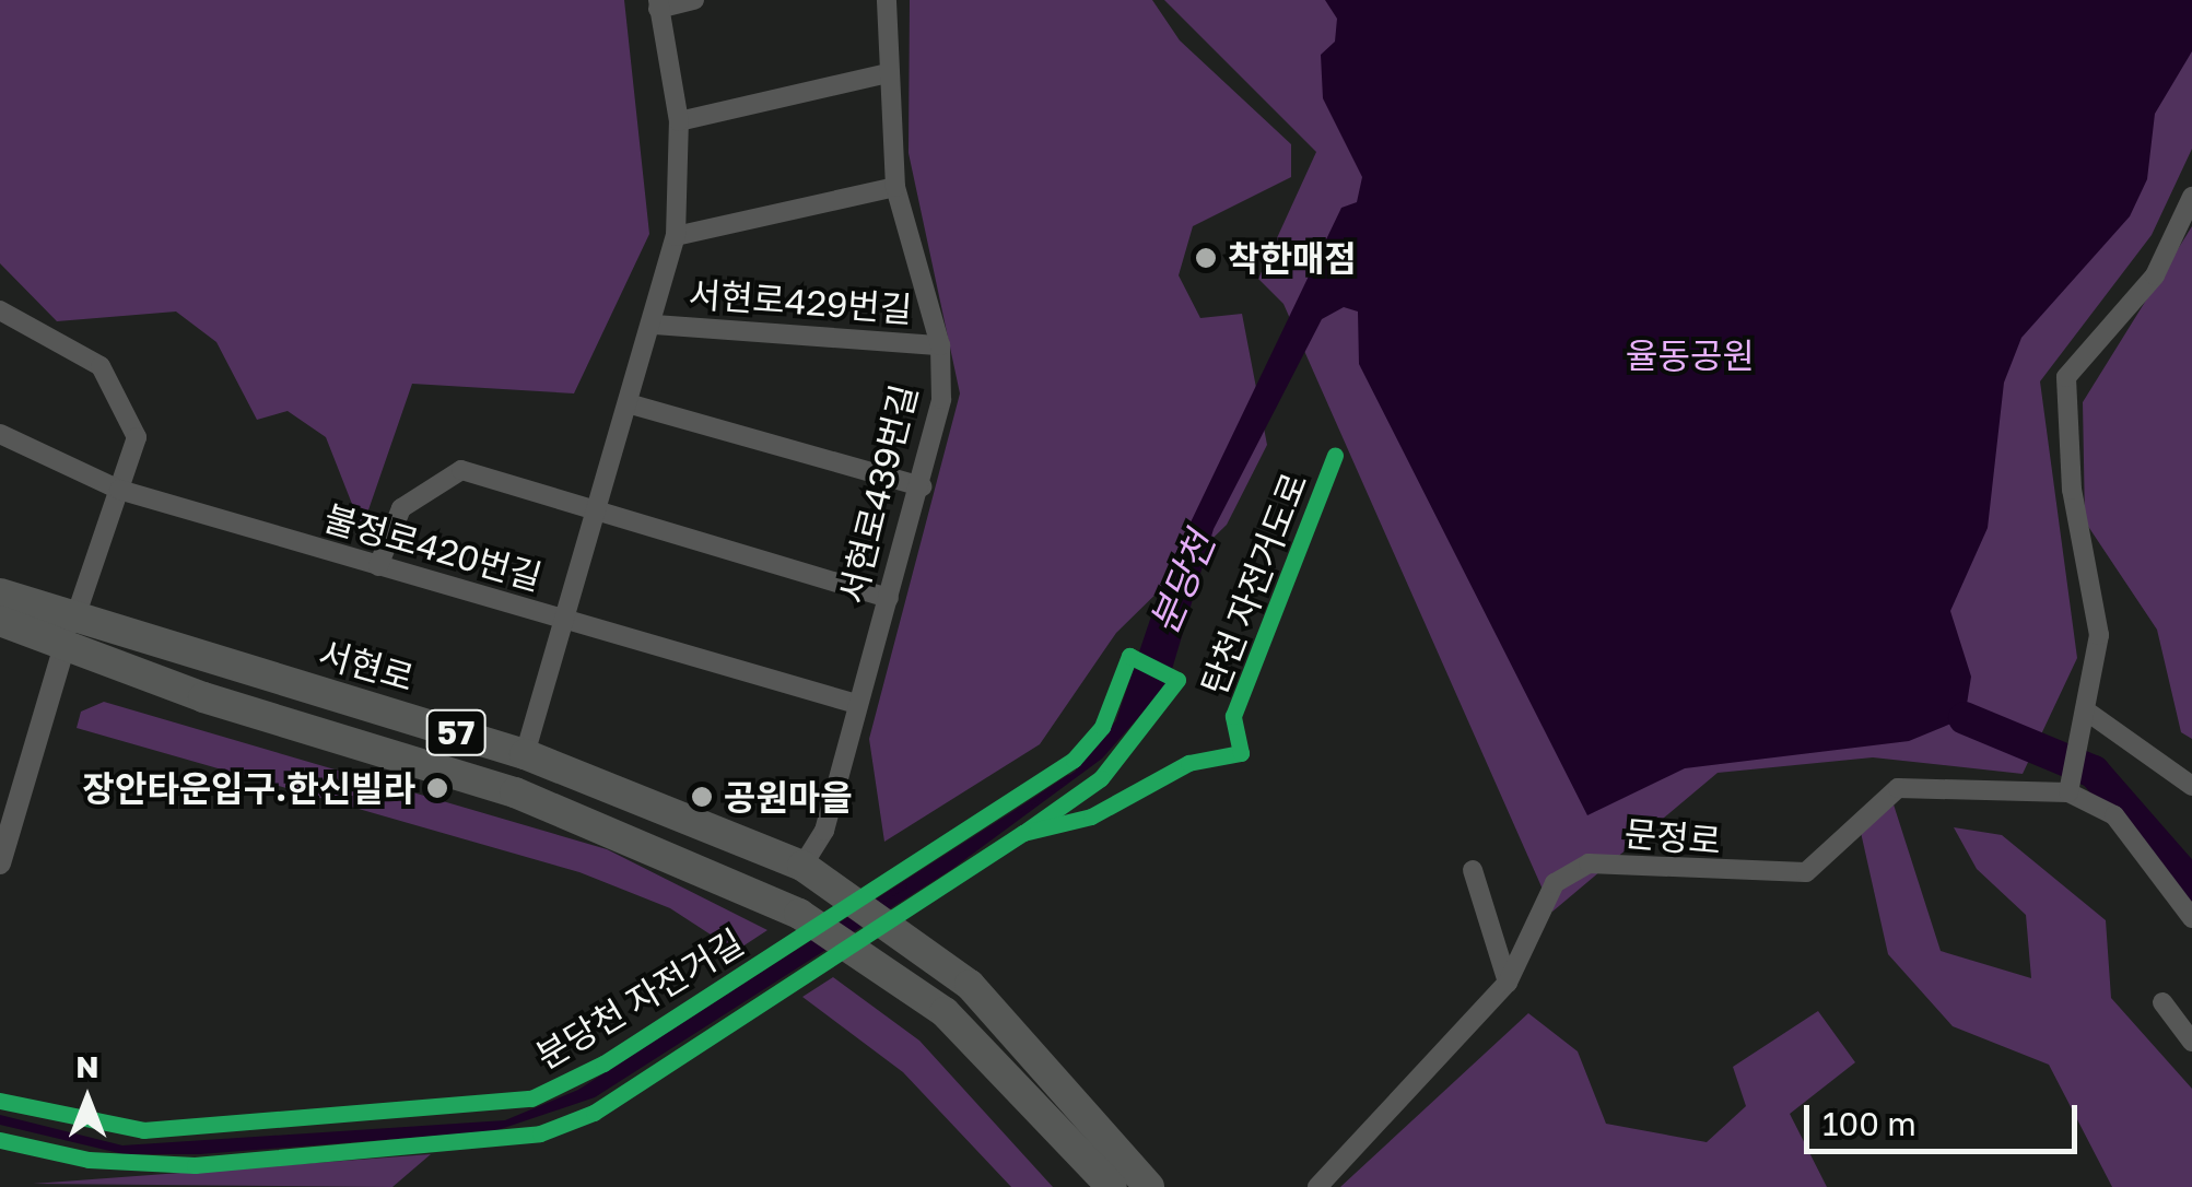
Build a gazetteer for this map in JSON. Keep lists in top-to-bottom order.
{
  "streets": {
    "main road": ["서현로", "57"],
    "street": [
      "서현로429번길",
      "서현로439번길",
      "불정로420번길",
      "문정로"
    ],
    "cycle path": ["탄천 자전거도로"]
  },
  "crossings": [
    ["서현로429번길", "서현로439번길"],
    ["서현로429번길", "불정로420번길"],
    ["서현로429번길", "서현로"],
    ["서현로439번길", "불정로420번길"],
    ["서현로439번길", "서현로"],
    ["서현로439번길", "57"],
    ["서현로", "57"]
  ],
  "water": ["분당천"],
  "parks": ["율동공원"],
  "places": ["착한매점", "장안타운입구.한신빌라", "공원마을"],
  "scale_bar": "100 m",
  "north": "top"
}
